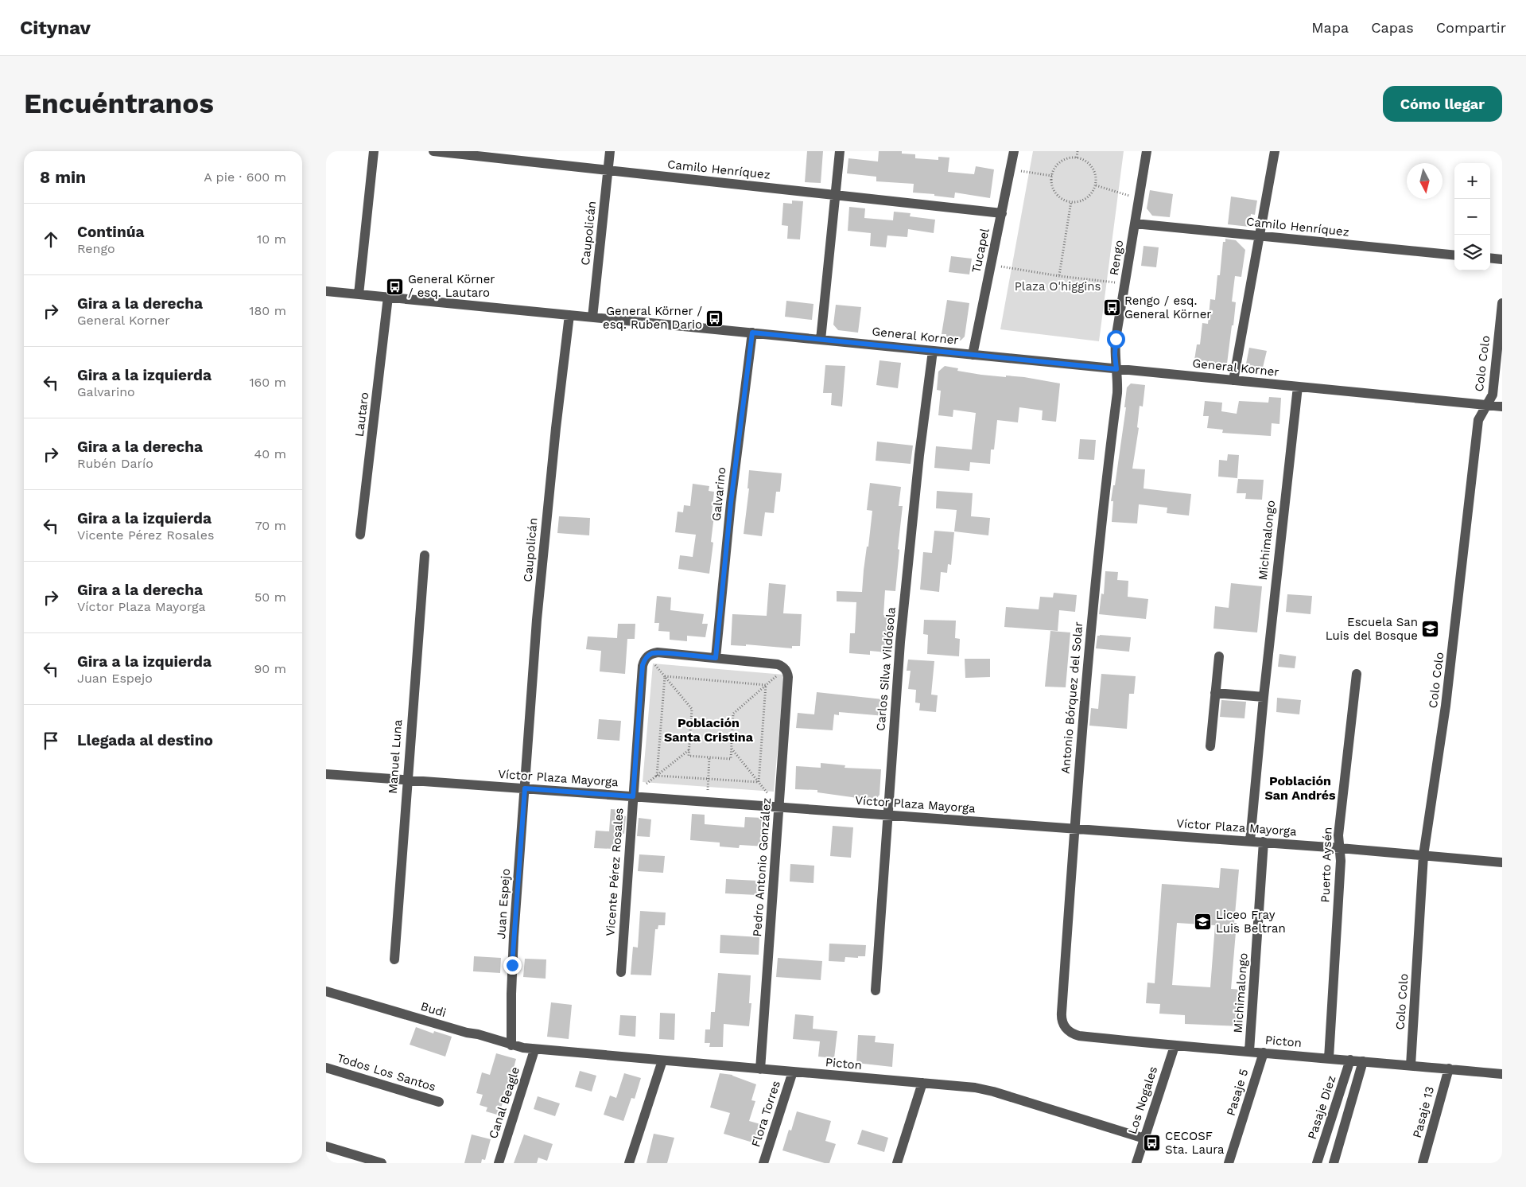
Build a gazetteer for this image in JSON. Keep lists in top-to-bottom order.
{
  "streets": {
    "street": [
      "Camilo Henríquez",
      "Caupolicán",
      "Tucapel",
      "Rengo",
      "General Korner",
      "Colo Colo",
      "Lautaro",
      "Galvarino",
      "Michimalongo",
      "Carlos Silva Vildósola",
      "Antonio Bórquez del Solar",
      "Manuel Luna",
      "Víctor Plaza Mayorga",
      "Puerto Aysén",
      "Pedro Antonio González",
      "Vicente Pérez Rosales",
      "Juan Espejo",
      "Budi",
      "Picton",
      "Todos Los Santos",
      "Pasaje 5",
      "Los Nogales",
      "Canal Beagle",
      "Pasaje Diez",
      "Pasaje 13",
      "Flora Torres"
    ]
  },
  "crossings": [
    ["Camilo Henríquez", "Caupolicán"],
    ["Camilo Henríquez", "Tucapel"],
    ["Camilo Henríquez", "Rengo"],
    ["Caupolicán", "General Korner"],
    ["Caupolicán", "Víctor Plaza Mayorga"],
    ["Caupolicán", "Juan Espejo"],
    ["Tucapel", "General Korner"],
    ["Rengo", "General Korner"],
    ["Rengo", "Antonio Bórquez del Solar"],
    ["General Korner", "Colo Colo"],
    ["General Korner", "Lautaro"],
    ["General Korner", "Galvarino"],
    ["General Korner", "Michimalongo"],
    ["General Korner", "Carlos Silva Vildósola"],
    ["General Korner", "Antonio Bórquez del Solar"],
    ["Colo Colo", "Víctor Plaza Mayorga"],
    ["Colo Colo", "Picton"],
    ["Michimalongo", "Víctor Plaza Mayorga"],
    ["Michimalongo", "Picton"],
    ["Carlos Silva Vildósola", "Víctor Plaza Mayorga"],
    ["Antonio Bórquez del Solar", "Víctor Plaza Mayorga"],
    ["Antonio Bórquez del Solar", "Picton"],
    ["Manuel Luna", "Víctor Plaza Mayorga"],
    ["Víctor Plaza Mayorga", "Puerto Aysén"],
    ["Víctor Plaza Mayorga", "Pedro Antonio González"],
    ["Víctor Plaza Mayorga", "Vicente Pérez Rosales"],
    ["Víctor Plaza Mayorga", "Juan Espejo"],
    ["Puerto Aysén", "Picton"],
    ["Pedro Antonio González", "Picton"],
    ["Juan Espejo", "Budi"],
    ["Budi", "Picton"],
    ["Budi", "Canal Beagle"],
    ["Picton", "Pasaje 5"],
    ["Picton", "Los Nogales"],
    ["Picton", "Canal Beagle"],
    ["Picton", "Pasaje Diez"],
    ["Picton", "Pasaje 13"],
    ["Picton", "Flora Torres"]
  ],
  "districts": ["Población Santa Cristina", "Población San Andrés"],
  "parks": ["Plaza O'higgins"],
  "places": {
    "bus stop": [
      "General Körner / esq. Lautaro",
      "Rengo / esq. General Körner",
      "General Körner / esq. Ruben Dario",
      "CECOSF Sta. Laura"
    ],
    "school or university": ["Escuela San Luis del Bosque", "Liceo Fray Luis Beltran"]
  },
  "north": "bottom",
  "page": {
    "header": "Citynav",
    "nav": ["Mapa", "Capas", "Compartir"],
    "buttons": "Cómo llegar",
    "title": "Encuéntranos",
    "heading": ["8 min", "A pie · 600 m"],
    "map_buttons": ["+", "−"],
    "list": [
      ["Continúa", "Rengo", "10 m"],
      ["Gira a la derecha", "General Korner", "180 m"],
      ["Gira a la izquierda", "Galvarino", "160 m"],
      ["Gira a la derecha", "Rubén Darío", "40 m"],
      ["Gira a la izquierda", "Vicente Pérez Rosales", "70 m"],
      ["Gira a la derecha", "Víctor Plaza Mayorga", "50 m"],
      ["Gira a la izquierda", "Juan Espejo", "90 m"],
      "Llegada al destino"
    ]
  }
}
